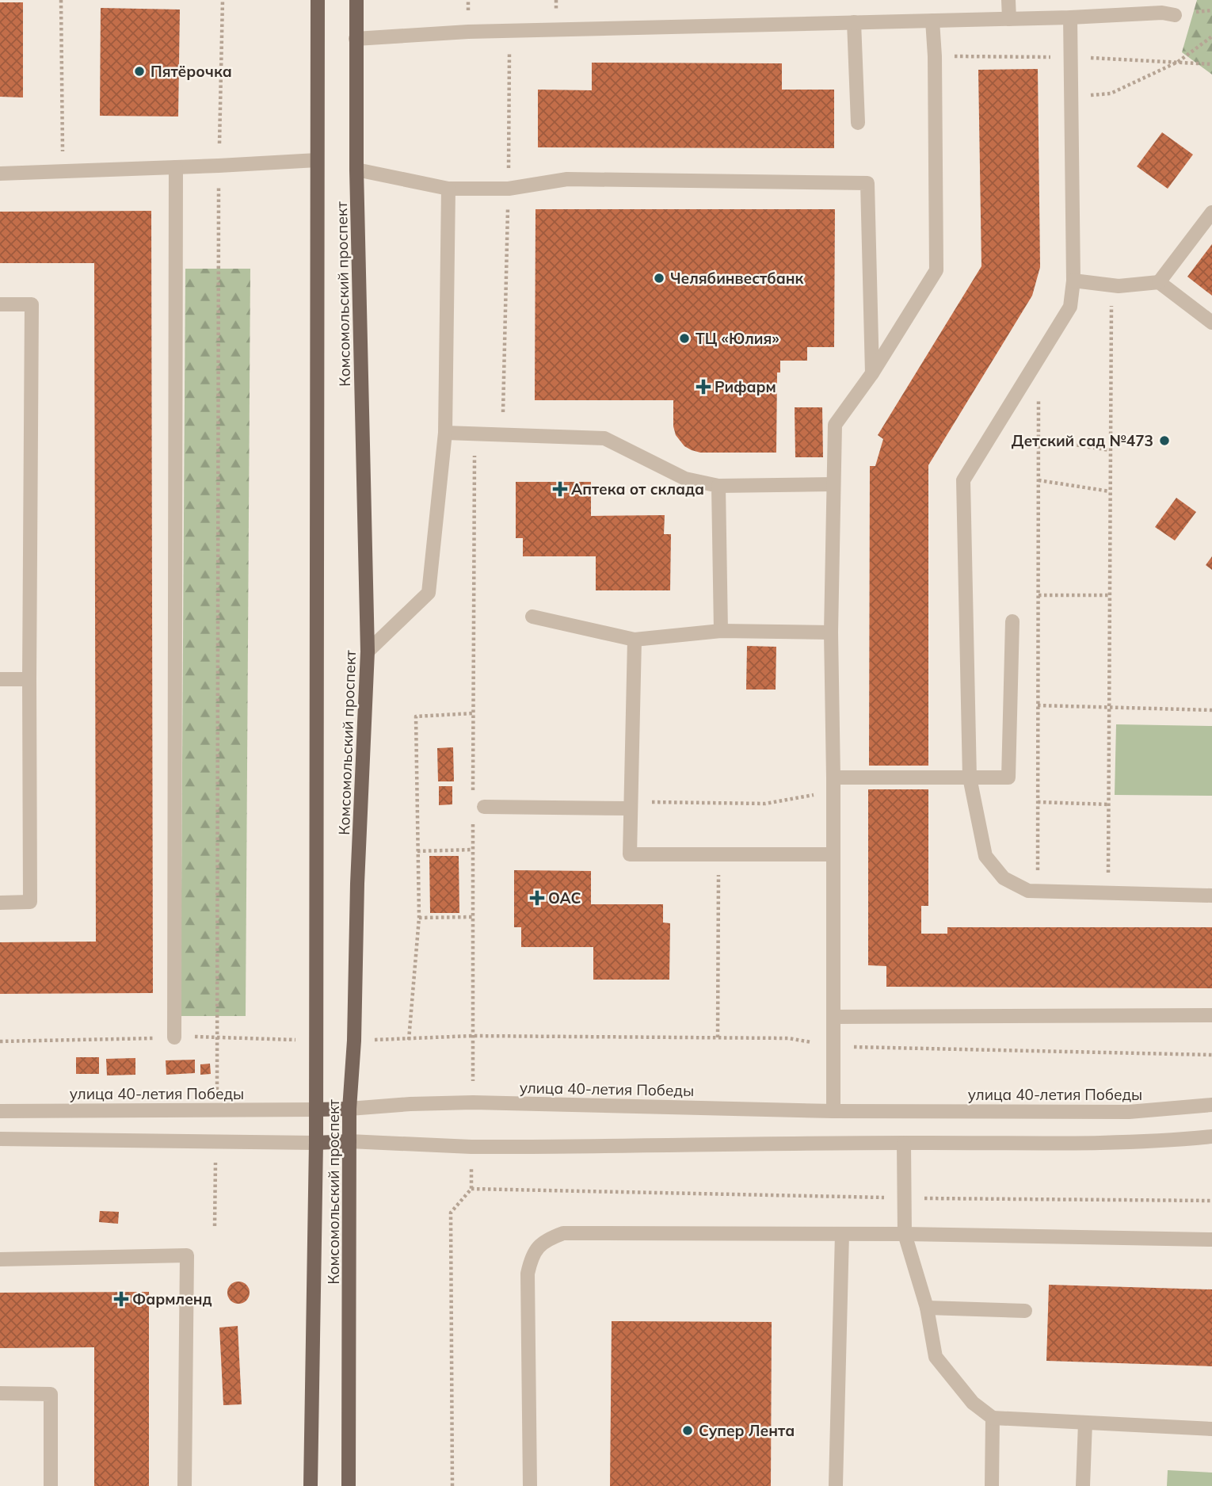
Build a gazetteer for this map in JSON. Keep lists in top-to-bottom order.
{
  "streets": {
    "main road": ["Комсомольский проспект", "улица 40-летия Победы"]
  },
  "crossings": [
    ["Комсомольский проспект", "улица 40-летия Победы"]
  ],
  "places": {
    "other": [
      "Пятёрочка",
      "Челябинвестбанк",
      "ТЦ «Юлия»",
      "Детский сад №473",
      "Супер Лента"
    ],
    "health": [
      "Рифарм",
      "Аптека от склада",
      "ОАС",
      "Фармленд"
    ]
  }
}
